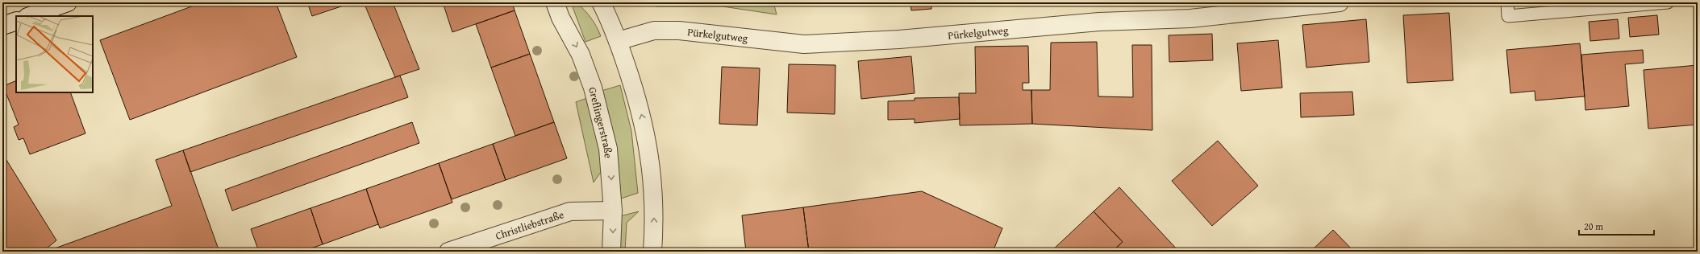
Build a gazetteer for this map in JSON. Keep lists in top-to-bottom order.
{
  "streets": {
    "street": ["Pürkelgutweg", "Greflingerstraße", "Christliebstraße"]
  },
  "crossings": [
    ["Greflingerstraße", "Christliebstraße"]
  ],
  "scale_bar": "20 m"
}
